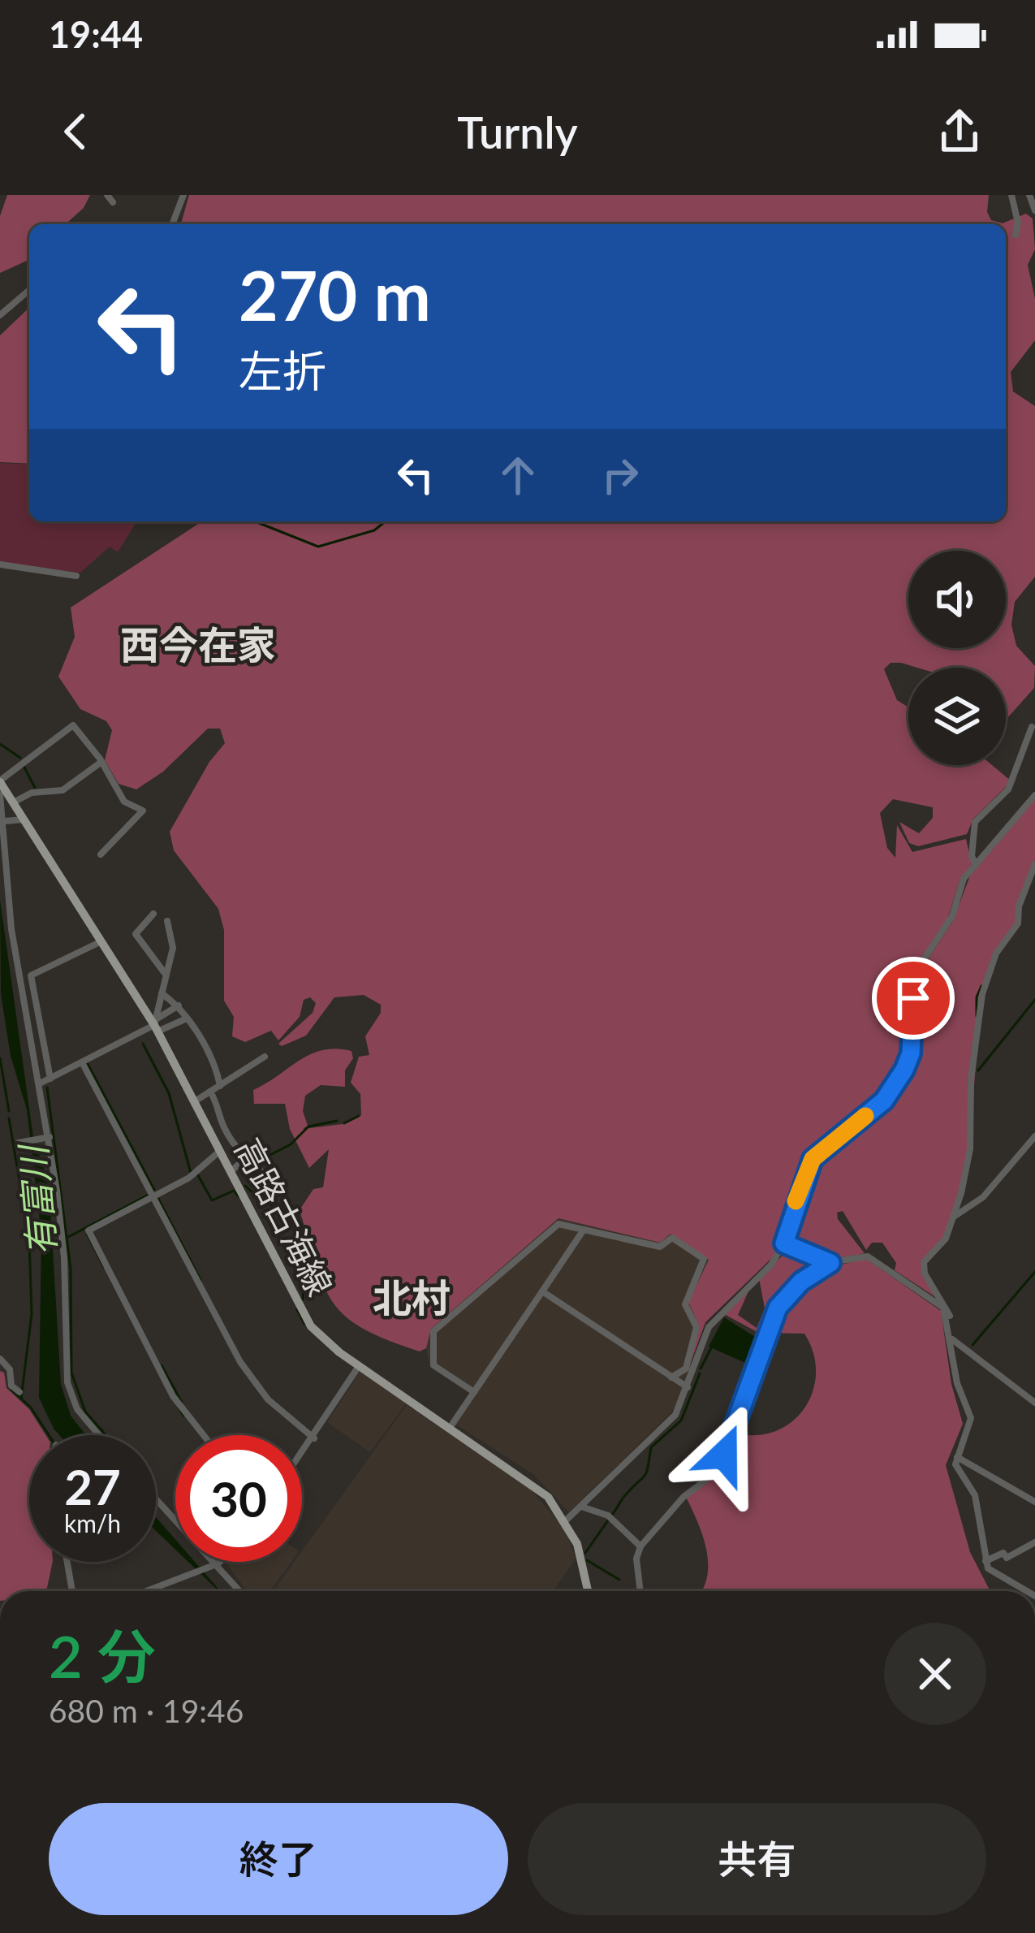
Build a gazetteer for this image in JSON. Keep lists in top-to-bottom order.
{
  "streets": {
    "main road": ["高路古海線"]
  },
  "districts": ["西今在家", "北村"],
  "water": ["有富川"],
  "page": {
    "status": "19:44",
    "header": "Turnly",
    "turn": ["270 m", "左折"],
    "speed": "27 km/h",
    "limit": "30",
    "heading": ["2 分", "680 m · 19:46"],
    "buttons": ["終了", "共有"]
  }
}
